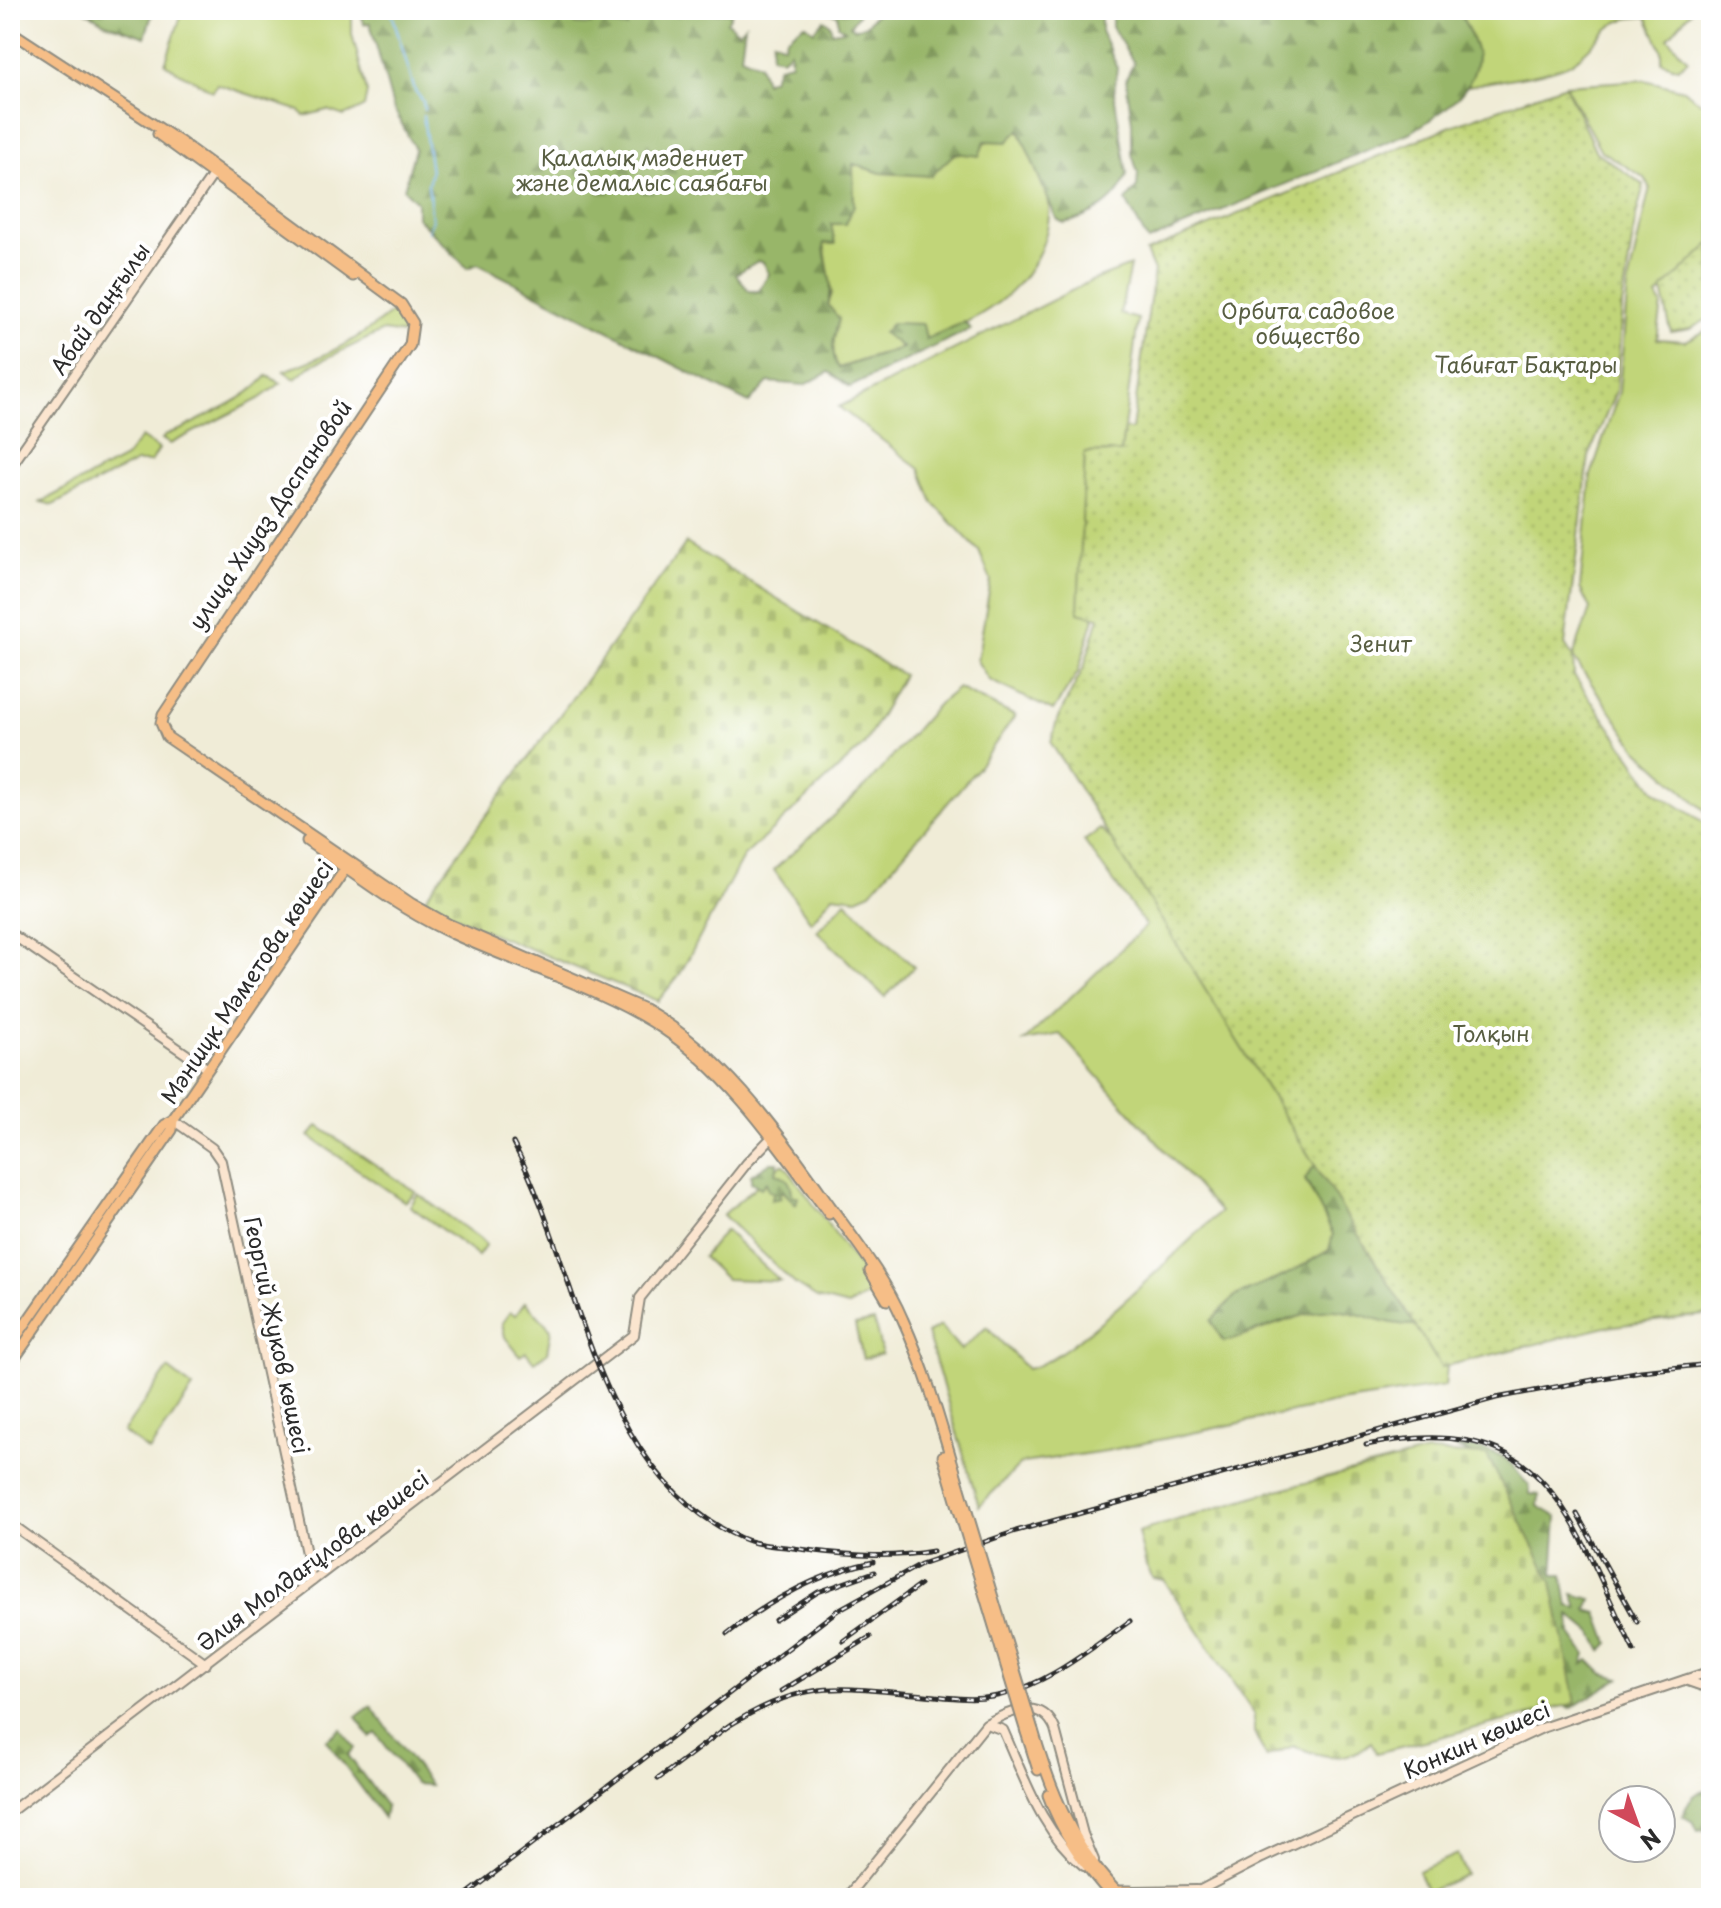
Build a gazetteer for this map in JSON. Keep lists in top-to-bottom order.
{
  "streets": {
    "main road": [
      "Абай даңғылы",
      "улица Хиуаз Доспановой",
      "Мәншүк Мәметова көшесі",
      "Георгий Жуков көшесі",
      "Әлия Молдағұлова көшесі",
      "Конкин көшесі"
    ]
  },
  "crossings": [
    ["улица Хиуаз Доспановой", "Мәншүк Мәметова көшесі"],
    ["Мәншүк Мәметова көшесі", "Георгий Жуков көшесі"],
    ["Георгий Жуков көшесі", "Әлия Молдағұлова көшесі"]
  ],
  "parks": [
    "Қалалық мәдениет және демалыс саябағы",
    "Орбита садовое общество",
    "Табиғат Бақтары",
    "Зенит",
    "Толқын"
  ],
  "north": "bottom right"
}
